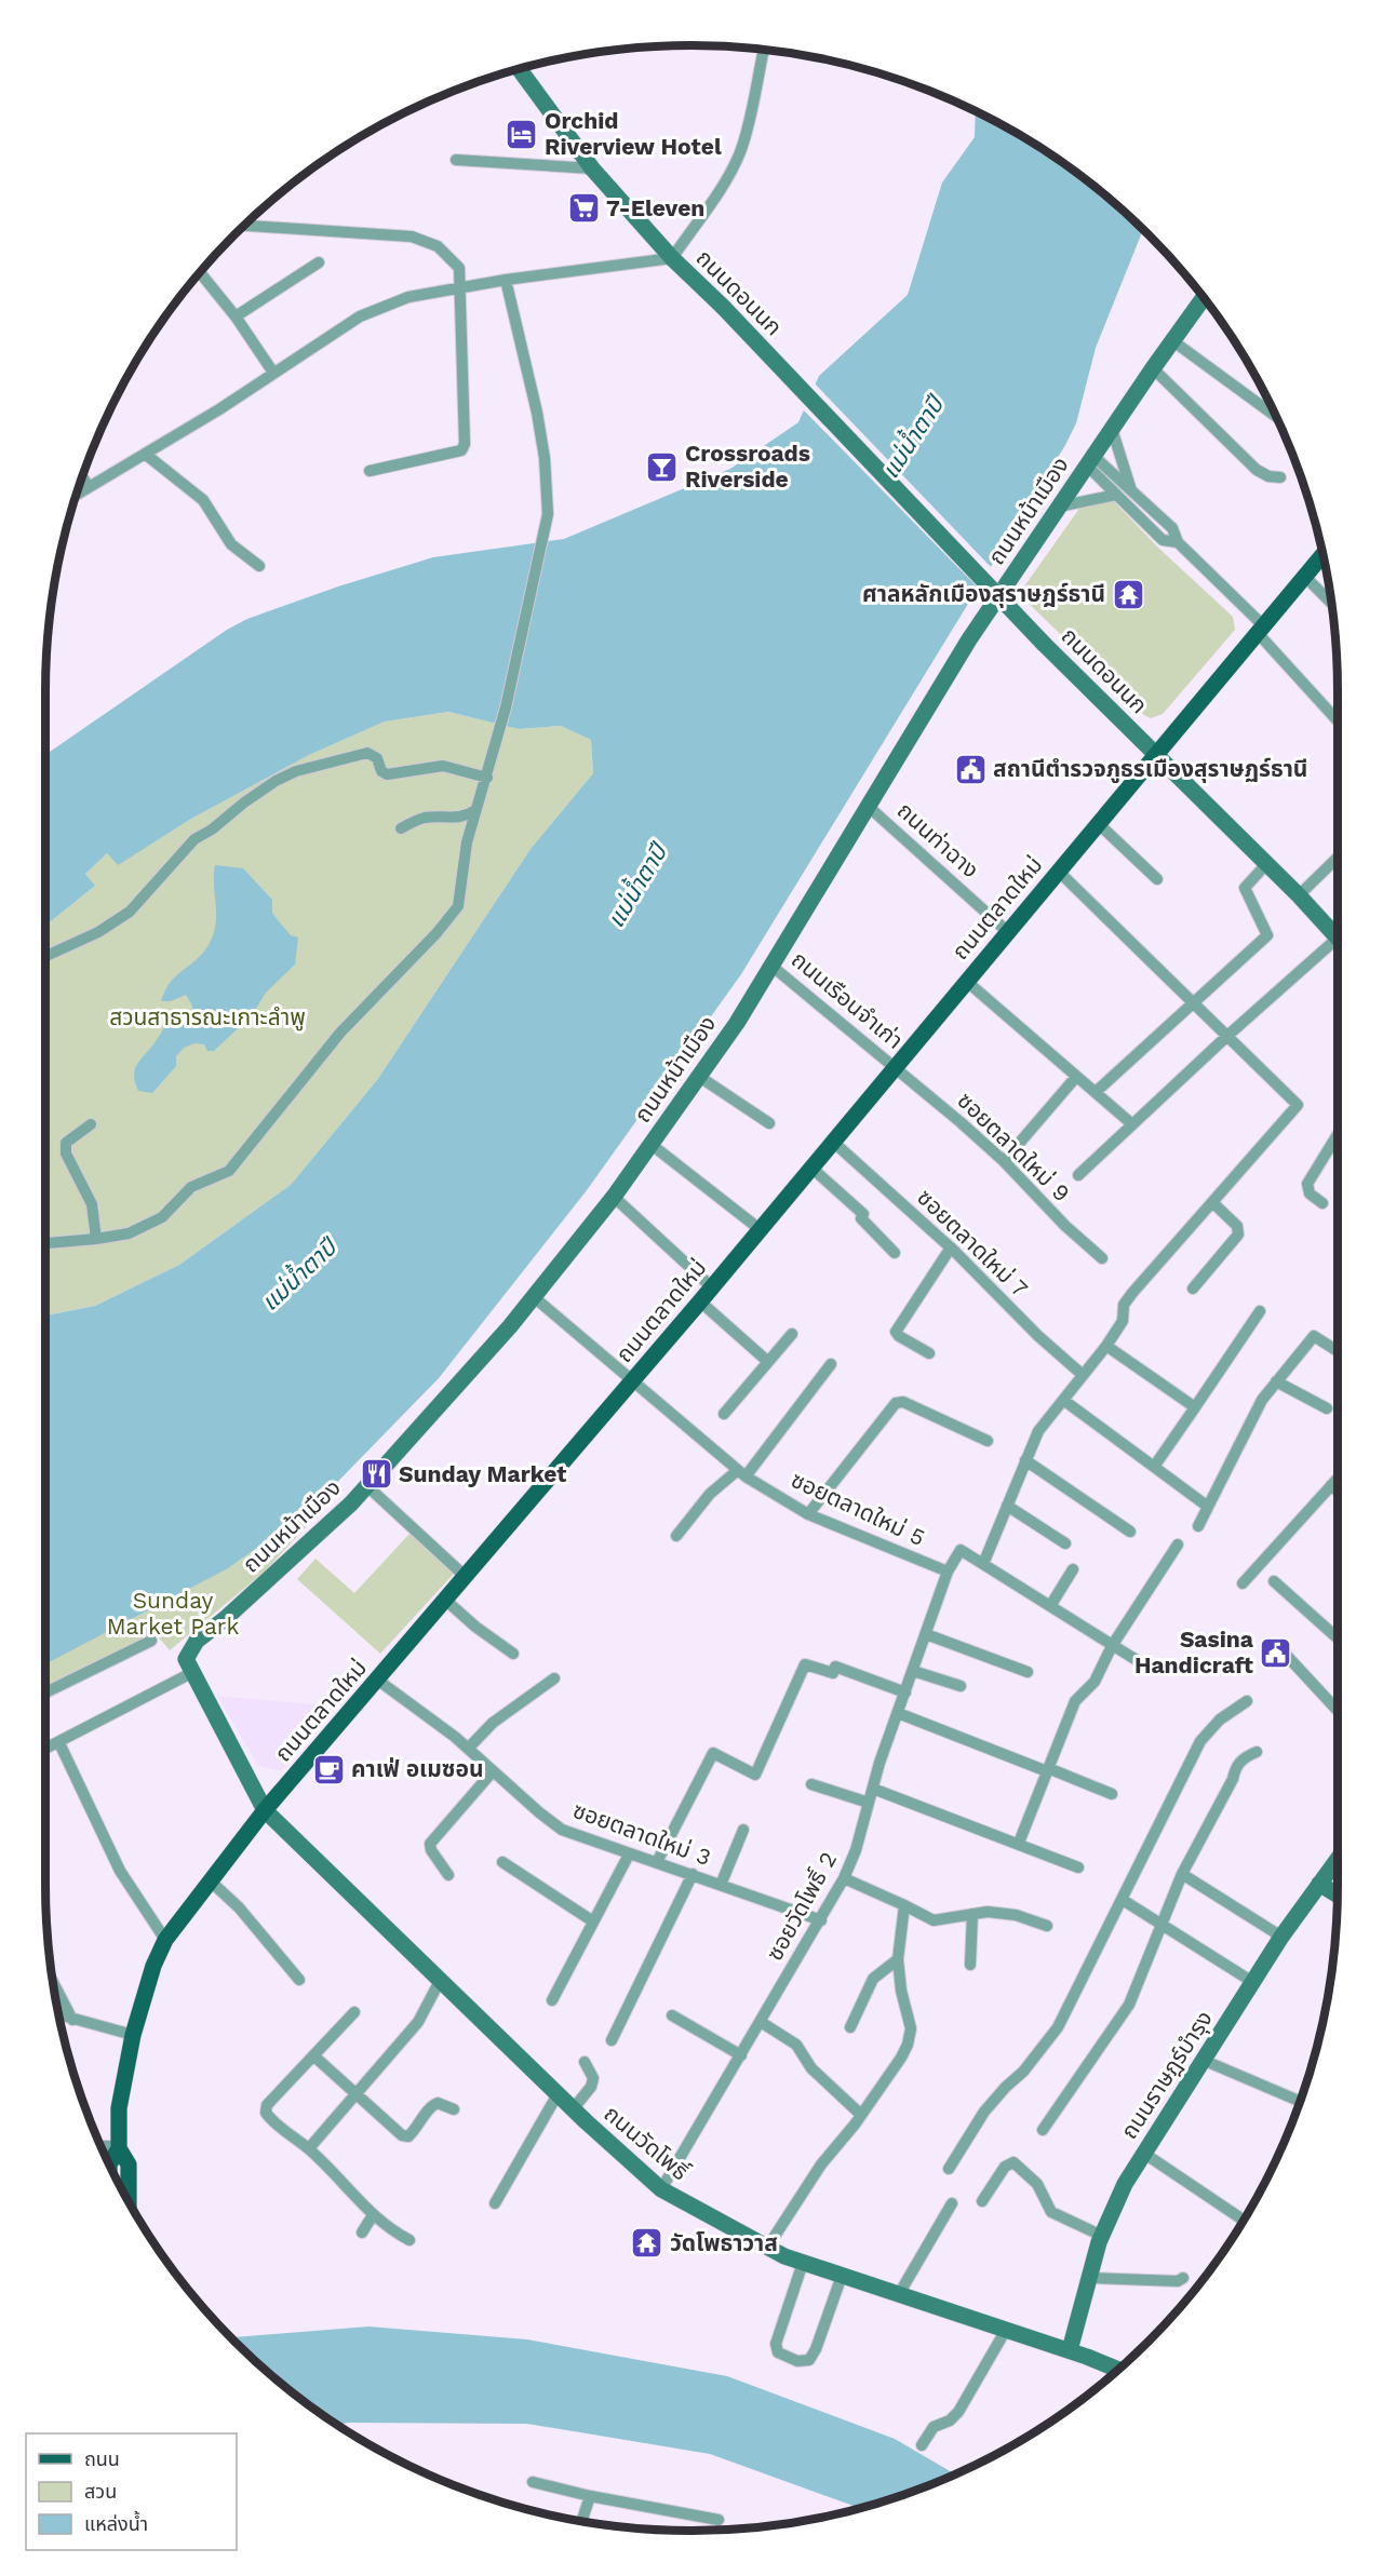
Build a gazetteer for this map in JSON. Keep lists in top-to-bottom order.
{
  "streets": {
    "main road": ["ถนนตลาดใหม่"],
    "street": [
      "ถนนดอนนก",
      "ถนนหน้าเมือง",
      "ถนนท่าฉาง",
      "ถนนเรือนจำเก่า",
      "ซอยตลาดใหม่ 9",
      "ซอยตลาดใหม่ 7",
      "ซอยตลาดใหม่ 5",
      "ซอยตลาดใหม่ 3",
      "ซอยวัดโพธิ์ 2",
      "ถนนราษฎร์บำรุง",
      "ถนนวัดโพธิ์"
    ]
  },
  "crossings": [
    ["ถนนดอนนก", "ถนนตลาดใหม่"],
    ["ถนนหน้าเมือง", "ถนนท่าฉาง"],
    ["ถนนหน้าเมือง", "ถนนเรือนจำเก่า"],
    ["ถนนหน้าเมือง", "ซอยตลาดใหม่ 5"],
    ["ถนนท่าฉาง", "ถนนตลาดใหม่"],
    ["ถนนตลาดใหม่", "ถนนเรือนจำเก่า"],
    ["ถนนตลาดใหม่", "ซอยตลาดใหม่ 9"],
    ["ถนนตลาดใหม่", "ซอยตลาดใหม่ 7"],
    ["ถนนตลาดใหม่", "ซอยตลาดใหม่ 5"],
    ["ถนนตลาดใหม่", "ซอยตลาดใหม่ 3"],
    ["ถนนตลาดใหม่", "ถนนวัดโพธิ์"],
    ["ถนนเรือนจำเก่า", "ซอยตลาดใหม่ 9"],
    ["ซอยตลาดใหม่ 5", "ซอยวัดโพธิ์ 2"],
    ["ซอยตลาดใหม่ 3", "ซอยวัดโพธิ์ 2"],
    ["ซอยวัดโพธิ์ 2", "ถนนวัดโพธิ์"],
    ["ถนนราษฎร์บำรุง", "ถนนวัดโพธิ์"]
  ],
  "water": ["แม่น้ำตาปี"],
  "parks": ["สวนสาธารณะเกาะลำพู", "Sunday Market Park"],
  "places": {
    "hotel": ["Orchid Riverview Hotel"],
    "supermarket": ["7-Eleven"],
    "bar": ["Crossroads Riverside"],
    "temple": ["ศาลหลักเมืองสุราษฎร์ธานี", "วัดโพธาวาส"],
    "public building": ["สถานีตำรวจภูธรเมืองสุราษฏร์ธานี", "Sasina Handicraft"],
    "restaurant": ["Sunday Market"],
    "cafe": ["คาเฟ่ อเมซอน"]
  },
  "legend": ["ถนน", "สวน", "แหล่งน้ำ"]
}
